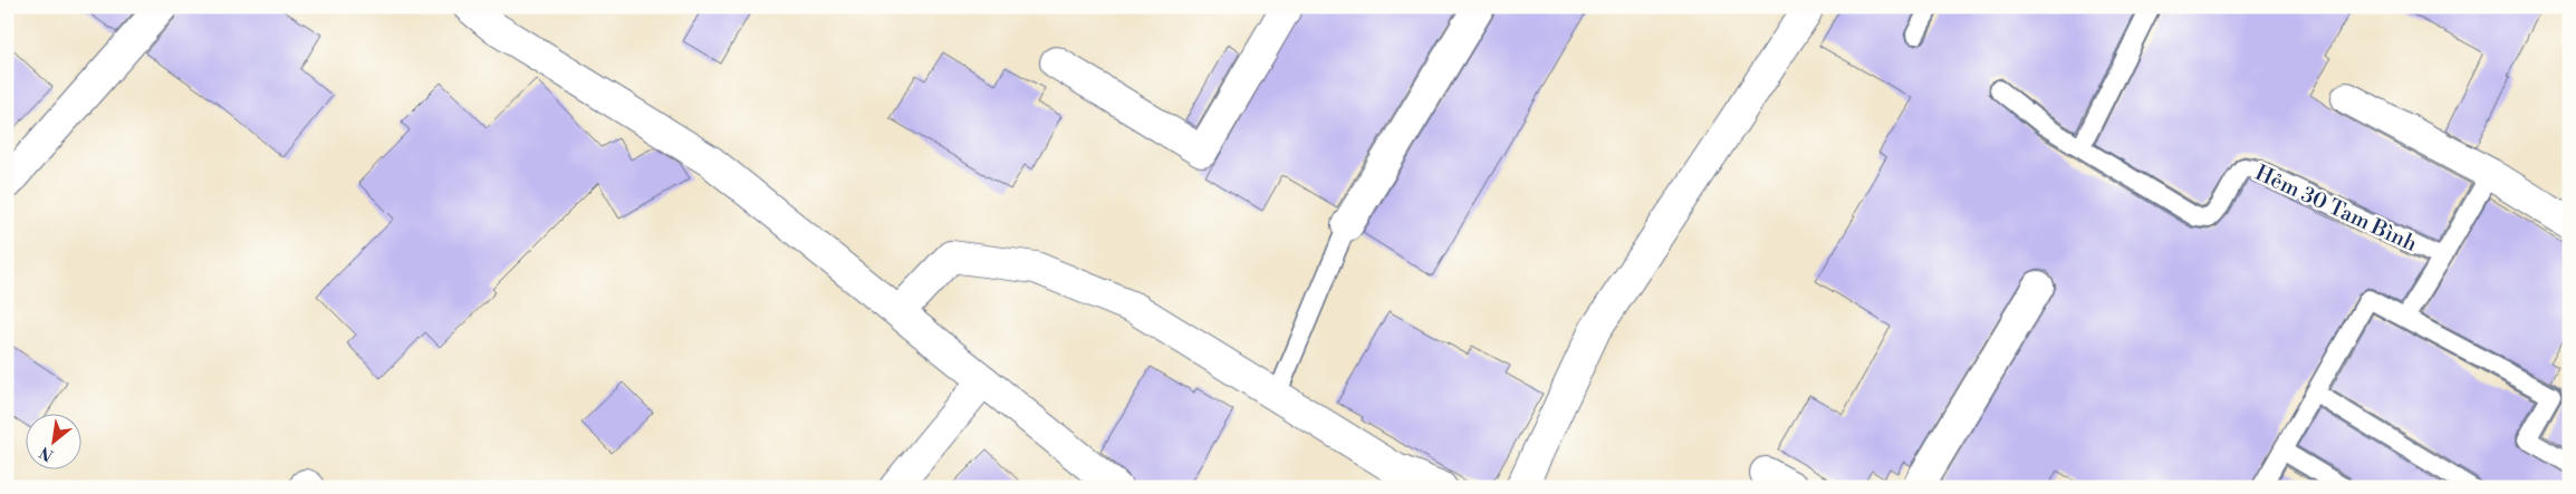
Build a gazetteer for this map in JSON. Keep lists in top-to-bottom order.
{
  "streets": {
    "lane": ["Hẻm 30 Tam Bình"]
  },
  "north": "bottom left"
}
